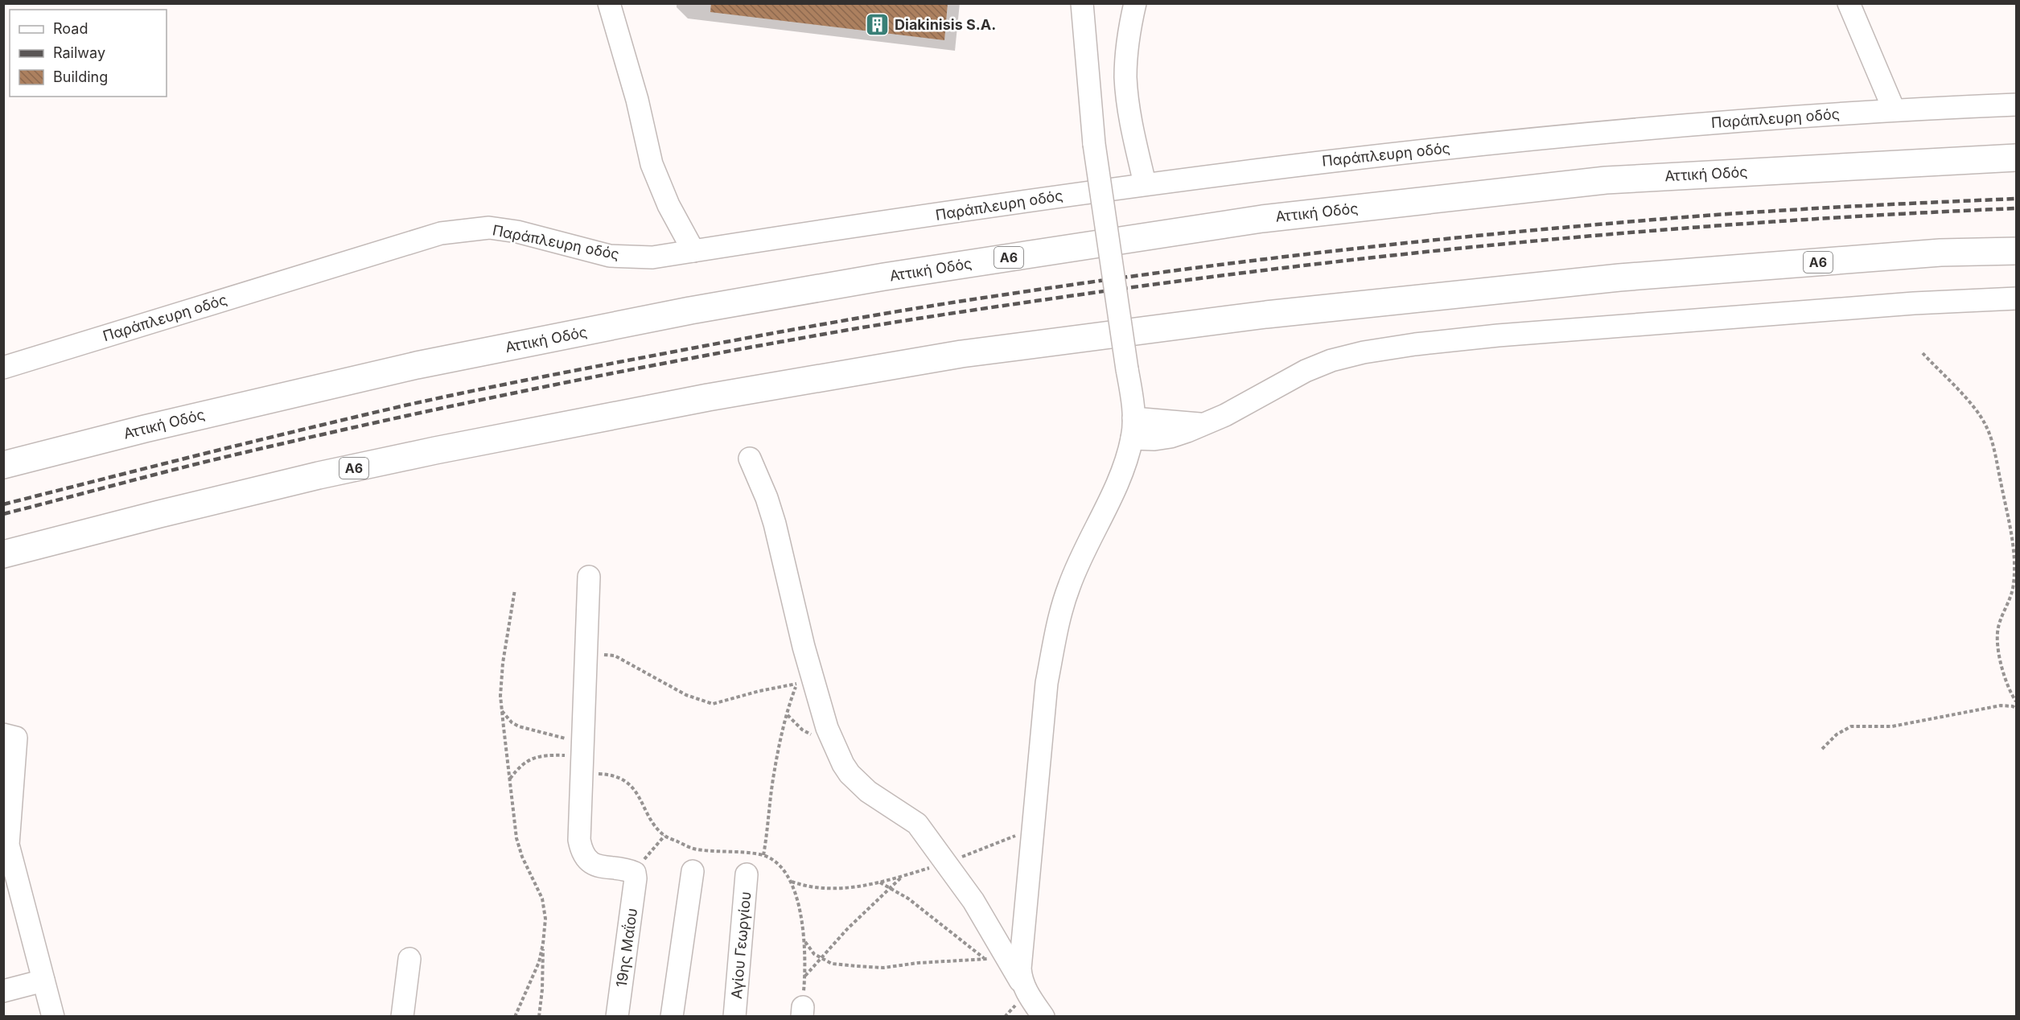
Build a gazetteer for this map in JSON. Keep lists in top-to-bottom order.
{
  "streets": {
    "highway": ["Αττική Οδός", "Α6"],
    "street": ["Παράπλευρη οδός", "Αγίου Γεωργίου", "19ης Μαΐου"]
  },
  "places": {
    "building": ["Diakinisis S.A."]
  },
  "legend": ["Road", "Railway", "Building"]
}
